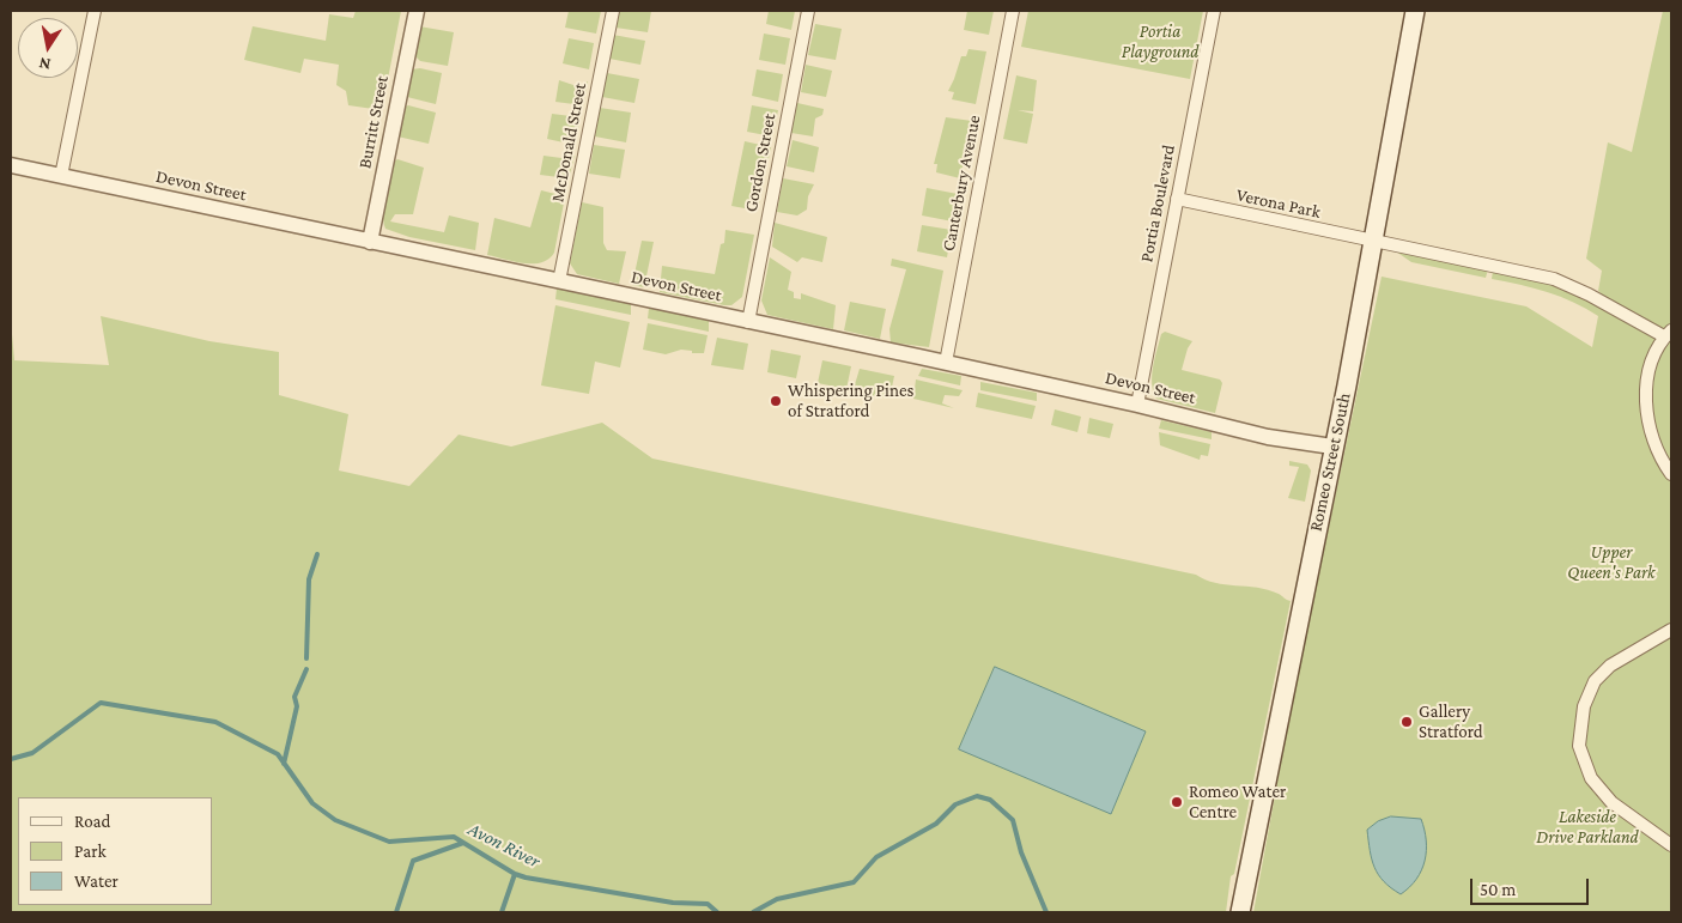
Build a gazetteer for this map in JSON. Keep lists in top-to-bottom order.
{
  "streets": {
    "main road": ["Romeo Street South"],
    "street": [
      "Burritt Street",
      "McDonald Street",
      "Gordon Street",
      "Canterbury Avenue",
      "Devon Street",
      "Portia Boulevard",
      "Verona Park"
    ]
  },
  "crossings": [
    ["Burritt Street", "Devon Street"],
    ["McDonald Street", "Devon Street"],
    ["Gordon Street", "Devon Street"],
    ["Canterbury Avenue", "Devon Street"],
    ["Devon Street", "Portia Boulevard"],
    ["Devon Street", "Romeo Street South"],
    ["Portia Boulevard", "Verona Park"],
    ["Verona Park", "Romeo Street South"]
  ],
  "water": ["Avon River"],
  "parks": ["Portia Playground", "Upper Queen's Park", "Lakeside Drive Parkland"],
  "places": ["Whispering Pines of Stratford", "Gallery Stratford", "Romeo Water Centre"],
  "legend": ["Road", "Park", "Water"],
  "scale_bar": "50 m",
  "north": "bottom"
}
